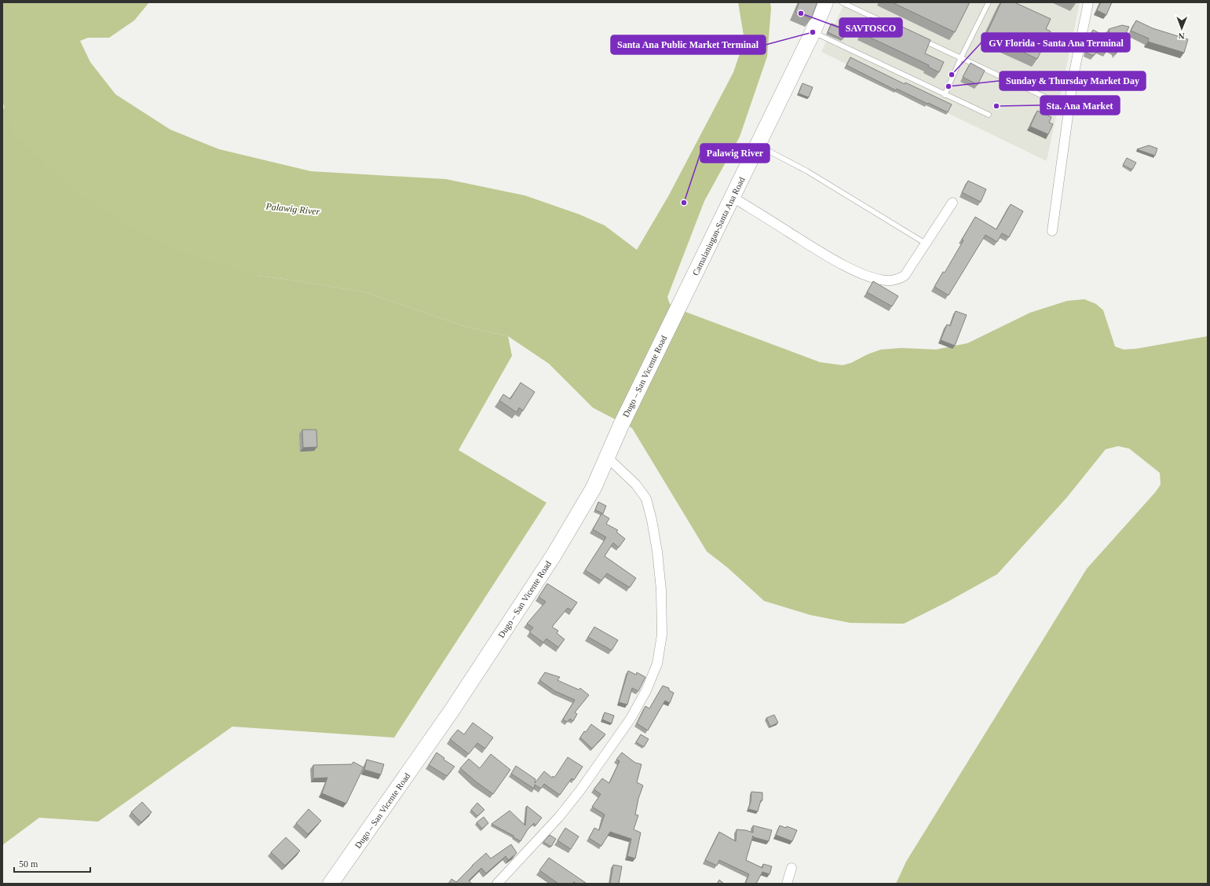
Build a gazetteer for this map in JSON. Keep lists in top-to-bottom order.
{
  "streets": {
    "main road": ["Camalaniugan-Santa Ana Road", "Dugo – San Vicente Road"]
  },
  "crossings": [
    ["Camalaniugan-Santa Ana Road", "Dugo – San Vicente Road"]
  ],
  "water": ["Palawig River"],
  "places": [
    "SAVTOSCO",
    "Santa Ana Public Market Terminal",
    "GV Florida - Santa Ana Terminal",
    "Sunday & Thursday Market Day",
    "Sta. Ana Market",
    "Palawig River"
  ],
  "scale_bar": "50 m",
  "north": "bottom"
}
